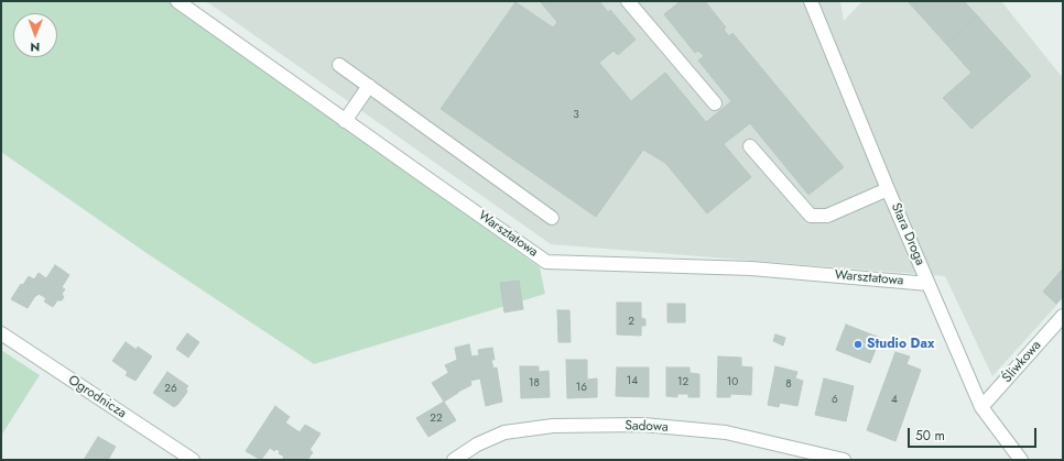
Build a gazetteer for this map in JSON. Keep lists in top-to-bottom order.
{
  "streets": {
    "street": [
      "Warsztatowa",
      "Stara Droga",
      "Śliwkowa",
      "Ogrodnicza",
      "Sadowa"
    ]
  },
  "crossings": [
    ["Warsztatowa", "Stara Droga"],
    ["Stara Droga", "Śliwkowa"]
  ],
  "places": ["Studio Dax"],
  "house_numbers": [
    "3",
    "2",
    "14",
    "12",
    "10",
    "18",
    "8",
    "16",
    "26",
    "6",
    "4",
    "22"
  ],
  "scale_bar": "50 m",
  "north": "bottom"
}
